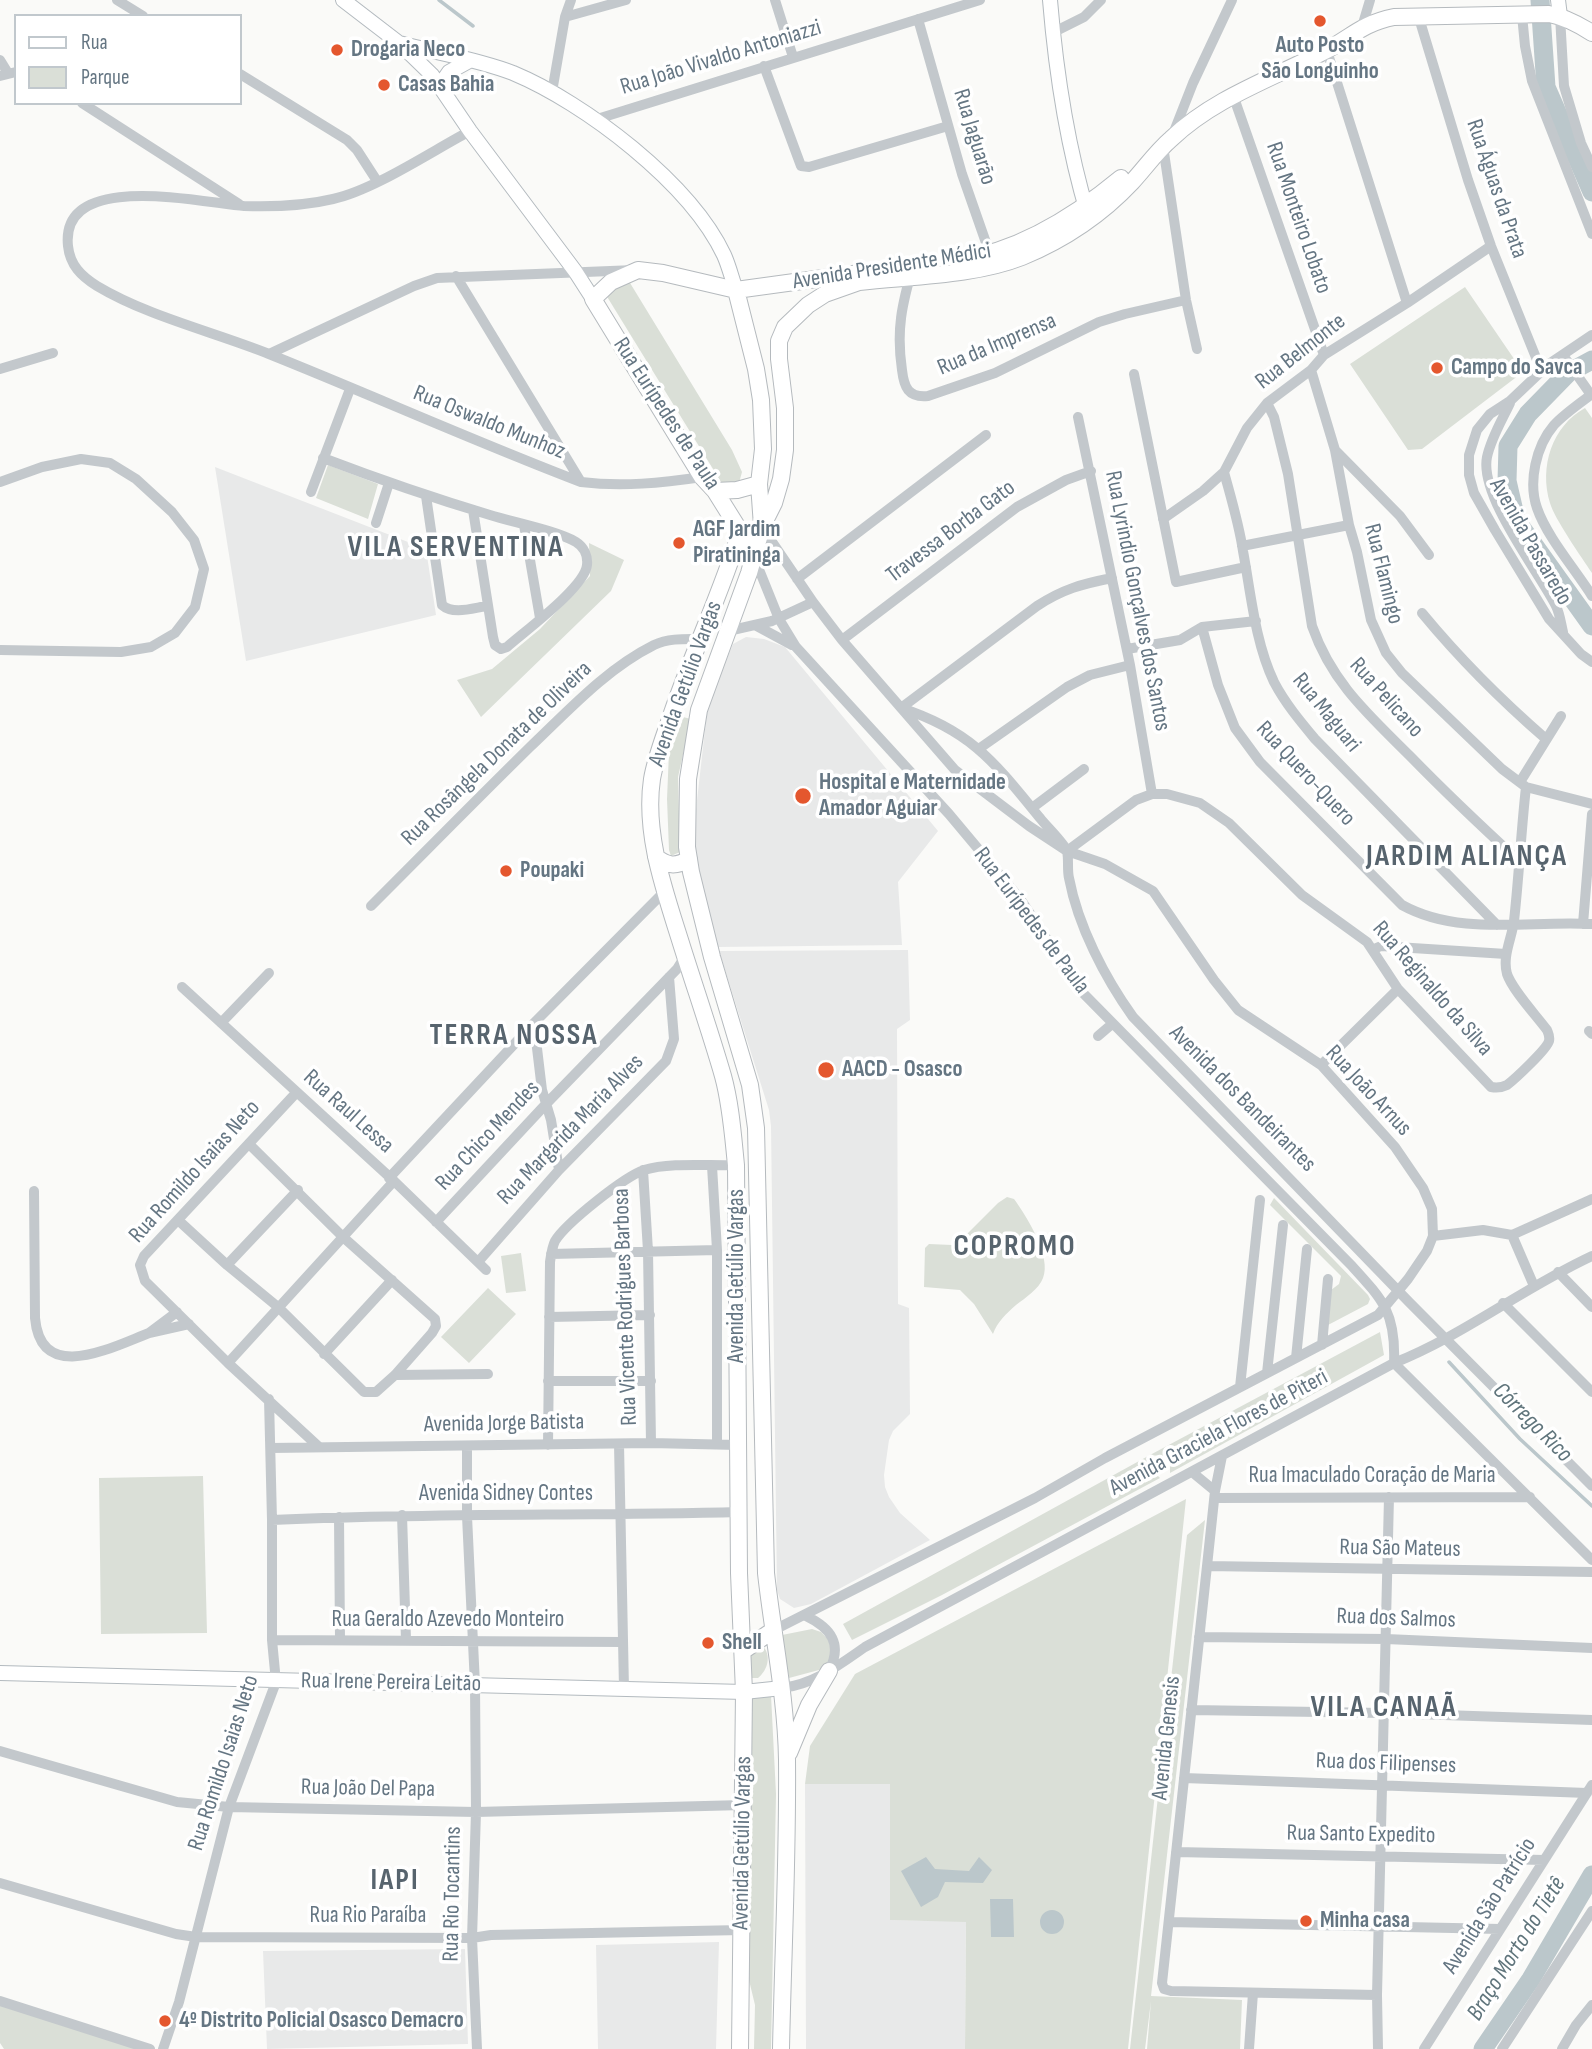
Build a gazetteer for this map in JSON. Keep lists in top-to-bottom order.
{
  "streets": {
    "main road": ["Avenida Presidente Médici", "Rua Eurípedes de Paula", "Avenida Getúlio Vargas"],
    "street": [
      "Rua João Vivaldo Antoniazzi",
      "Rua Jaguarão",
      "Rua Águas da Prata",
      "Rua Monteiro Lobato",
      "Rua da Imprensa",
      "Rua Belmonte",
      "Rua Oswaldo Munhoz",
      "Travessa Borba Gato",
      "Avenida Passaredo",
      "Rua Flamingo",
      "Rua Lyrindio Gonçalves dos Santos",
      "Rua Pelicano",
      "Rua Maguari",
      "Rua Rosângela Donata de Oliveira",
      "Rua Quero-Quero",
      "Rua Reginaldo da Silva",
      "Rua João Arnus",
      "Avenida dos Bandeirantes",
      "Rua Raul Lessa",
      "Rua Margarida Maria Alves",
      "Rua Chico Mendes",
      "Rua Romildo Isaias Neto",
      "Rua Vicente Rodrigues Barbosa",
      "Avenida Jorge Batista",
      "Avenida Graciela Flores de Piteri",
      "Rua Imaculado Coração de Maria",
      "Avenida Sidney Contes",
      "Rua São Mateus",
      "Rua dos Salmos",
      "Rua Geraldo Azevedo Monteiro",
      "Rua Irene Pereira Leitão",
      "Avenida Genesis",
      "Rua dos Filipenses",
      "Rua João Del Papa",
      "Rua Santo Expedito",
      "Rua Rio Tocantins",
      "Avenida São Patrício",
      "Rua Rio Paraíba"
    ]
  },
  "crossings": [
    ["Rua João Vivaldo Antoniazzi", "Rua Jaguarão"],
    ["Rua Jaguarão", "Avenida Presidente Médici"],
    ["Rua Águas da Prata", "Avenida Presidente Médici"],
    ["Rua Águas da Prata", "Rua Belmonte"],
    ["Rua Águas da Prata", "Avenida Passaredo"],
    ["Rua Monteiro Lobato", "Avenida Presidente Médici"],
    ["Rua Monteiro Lobato", "Rua Belmonte"],
    ["Avenida Presidente Médici", "Rua da Imprensa"],
    ["Avenida Presidente Médici", "Avenida Getúlio Vargas"],
    ["Rua Belmonte", "Rua Flamingo"],
    ["Rua Belmonte", "Rua Pelicano"],
    ["Rua Belmonte", "Rua Maguari"],
    ["Rua Eurípedes de Paula", "Rua Oswaldo Munhoz"],
    ["Rua Eurípedes de Paula", "Avenida Getúlio Vargas"],
    ["Rua Eurípedes de Paula", "Avenida Graciela Flores de Piteri"],
    ["Travessa Borba Gato", "Rua Lyrindio Gonçalves dos Santos"],
    ["Rua Lyrindio Gonçalves dos Santos", "Rua Reginaldo da Silva"],
    ["Avenida Getúlio Vargas", "Rua Rosângela Donata de Oliveira"],
    ["Avenida Getúlio Vargas", "Rua Chico Mendes"],
    ["Avenida Getúlio Vargas", "Avenida Jorge Batista"],
    ["Avenida Getúlio Vargas", "Avenida Graciela Flores de Piteri"],
    ["Avenida Getúlio Vargas", "Avenida Sidney Contes"],
    ["Avenida Getúlio Vargas", "Rua Irene Pereira Leitão"],
    ["Avenida Getúlio Vargas", "Rua João Del Papa"],
    ["Avenida Getúlio Vargas", "Rua Rio Paraíba"],
    ["Rua Maguari", "Rua Quero-Quero"],
    ["Rua João Arnus", "Avenida dos Bandeirantes"],
    ["Avenida dos Bandeirantes", "Avenida Graciela Flores de Piteri"],
    ["Rua Raul Lessa", "Rua Margarida Maria Alves"],
    ["Rua Raul Lessa", "Rua Chico Mendes"],
    ["Rua Raul Lessa", "Rua Romildo Isaias Neto"],
    ["Rua Margarida Maria Alves", "Rua Chico Mendes"],
    ["Rua Romildo Isaias Neto", "Avenida Jorge Batista"],
    ["Rua Romildo Isaias Neto", "Avenida Sidney Contes"],
    ["Rua Romildo Isaias Neto", "Rua Geraldo Azevedo Monteiro"],
    ["Rua Romildo Isaias Neto", "Rua Irene Pereira Leitão"],
    ["Rua Romildo Isaias Neto", "Rua João Del Papa"],
    ["Rua Romildo Isaias Neto", "Rua Rio Paraíba"],
    ["Rua Vicente Rodrigues Barbosa", "Avenida Jorge Batista"],
    ["Avenida Jorge Batista", "Rua Rio Tocantins"],
    ["Avenida Graciela Flores de Piteri", "Rua Irene Pereira Leitão"],
    ["Avenida Graciela Flores de Piteri", "Avenida Genesis"],
    ["Rua Imaculado Coração de Maria", "Avenida Genesis"],
    ["Avenida Sidney Contes", "Rua Rio Tocantins"],
    ["Rua São Mateus", "Avenida Genesis"],
    ["Rua dos Salmos", "Avenida Genesis"],
    ["Rua Geraldo Azevedo Monteiro", "Rua Rio Tocantins"],
    ["Rua Irene Pereira Leitão", "Rua Rio Tocantins"],
    ["Avenida Genesis", "Rua dos Filipenses"],
    ["Avenida Genesis", "Rua Santo Expedito"],
    ["Rua dos Filipenses", "Avenida São Patrício"],
    ["Rua João Del Papa", "Rua Rio Tocantins"],
    ["Rua Santo Expedito", "Avenida São Patrício"],
    ["Rua Rio Tocantins", "Rua Rio Paraíba"]
  ],
  "districts": [
    "VILA SERVENTINA",
    "JARDIM ALIANÇA",
    "TERRA NOSSA",
    "COPROMO",
    "VILA CANAÃ",
    "IAPI"
  ],
  "water": ["Córrego Rico", "Braço Morto do Tietê"],
  "places": [
    "Auto Posto São Longuinho",
    "Drogaria Neco",
    "Casas Bahia",
    "Campo do Savca",
    "AGF Jardim Piratininga",
    "Hospital e Maternidade Amador Aguiar",
    "Poupaki",
    "AACD - Osasco",
    "Shell",
    "Minha casa",
    "4º Distrito Policial Osasco Demacro"
  ],
  "legend": ["Rua", "Parque"]
}
